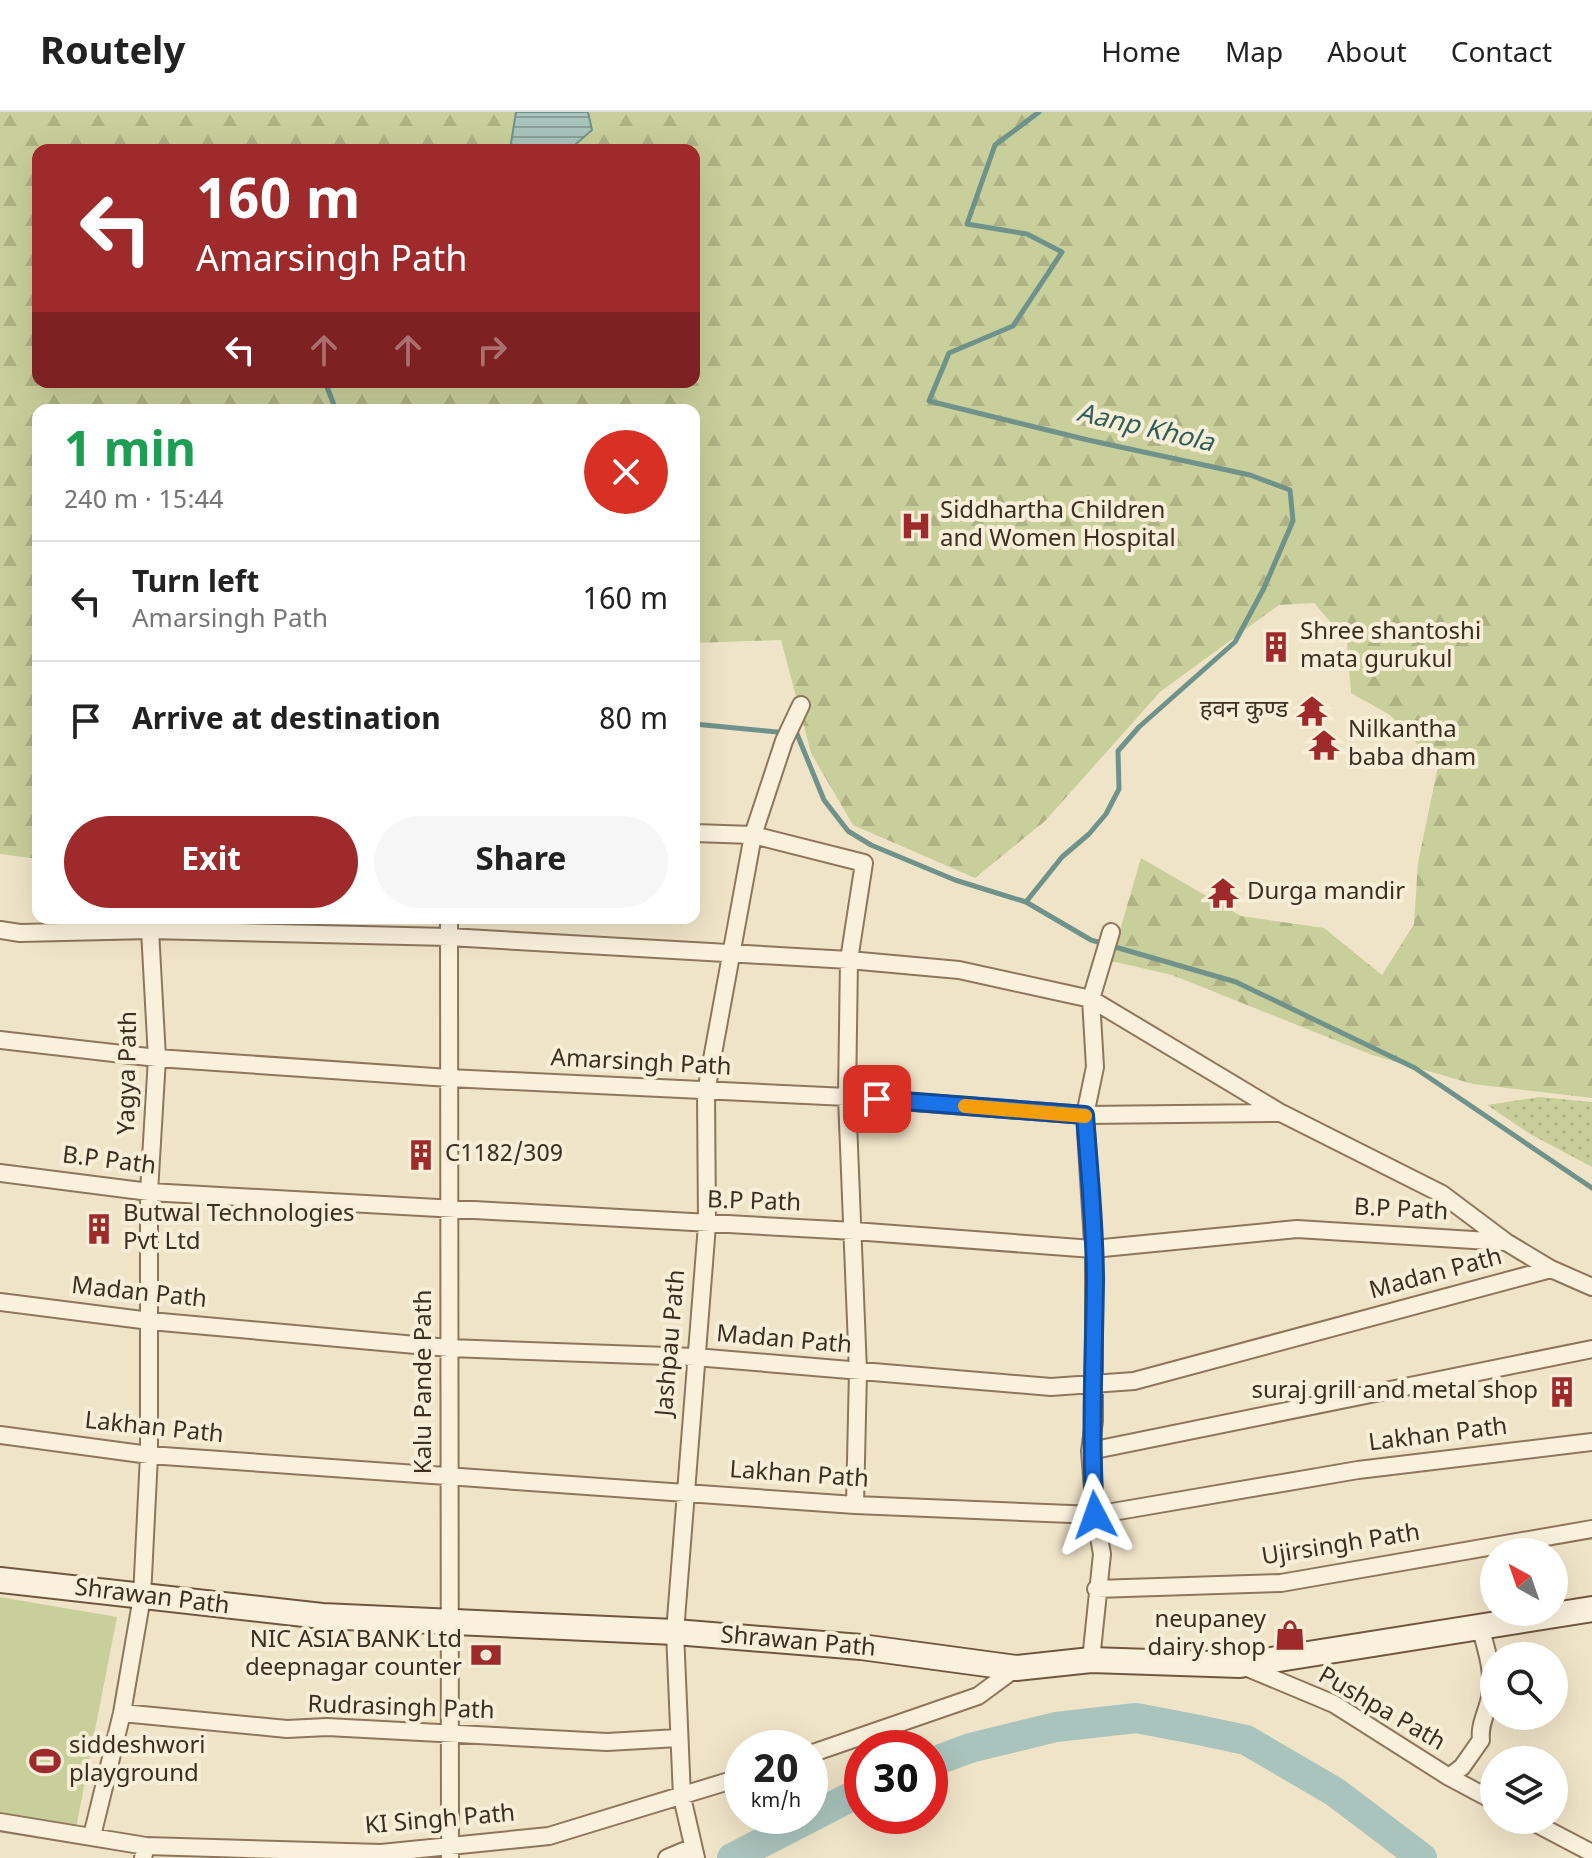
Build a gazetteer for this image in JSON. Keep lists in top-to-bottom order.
{
  "streets": {
    "street": [
      "Amarsingh Path",
      "Yagya Path",
      "B.P Path",
      "Madan Path",
      "Jashpau Path",
      "Kalu Pande Path",
      "Lakhan Path",
      "Ujirsingh Path",
      "Shrawan Path",
      "Rudrasingh Path",
      "Pushpa Path",
      "KI Singh Path"
    ]
  },
  "crossings": [
    ["Amarsingh Path", "Yagya Path"],
    ["Amarsingh Path", "Jashpau Path"],
    ["Amarsingh Path", "Kalu Pande Path"],
    ["Yagya Path", "B.P Path"],
    ["Yagya Path", "Madan Path"],
    ["Yagya Path", "Lakhan Path"],
    ["Yagya Path", "Shrawan Path"],
    ["Yagya Path", "Rudrasingh Path"],
    ["Yagya Path", "KI Singh Path"],
    ["B.P Path", "Jashpau Path"],
    ["B.P Path", "Kalu Pande Path"],
    ["Madan Path", "Jashpau Path"],
    ["Madan Path", "Kalu Pande Path"],
    ["Jashpau Path", "Lakhan Path"],
    ["Jashpau Path", "Shrawan Path"],
    ["Jashpau Path", "Rudrasingh Path"],
    ["Jashpau Path", "KI Singh Path"],
    ["Kalu Pande Path", "Lakhan Path"],
    ["Kalu Pande Path", "Shrawan Path"],
    ["Kalu Pande Path", "Rudrasingh Path"],
    ["Kalu Pande Path", "KI Singh Path"],
    ["Shrawan Path", "Pushpa Path"]
  ],
  "water": ["Aanp Khola"],
  "places": {
    "hospital": ["Siddhartha Children and Women Hospital"],
    "building": [
      "Shree shantoshi mata gurukul",
      "C1182/309",
      "Butwal Technologies Pvt Ltd",
      "suraj grill and metal shop"
    ],
    "temple": ["हवन कुण्ड", "Nilkantha baba dham", "Durga mandir"],
    "shop": ["neupaney dairy shop"],
    "bank": ["NIC ASIA BANK Ltd deepnagar counter"],
    "sports": ["siddeshwori playground"]
  },
  "north": "top left",
  "page": {
    "header": "Routely",
    "nav": [
      "Home",
      "Map",
      "About",
      "Contact"
    ],
    "turn": ["160 m", "Amarsingh Path"],
    "heading": ["1 min", "240 m · 15:44"],
    "list": [
      {
        "name": "Turn left",
        "note": "Amarsingh Path",
        "value": "160 m"
      },
      {
        "name": "Arrive at destination",
        "value": "80 m"
      }
    ],
    "buttons": ["Exit", "Share"],
    "speed": "20 km/h",
    "limit": "30"
  }
}
